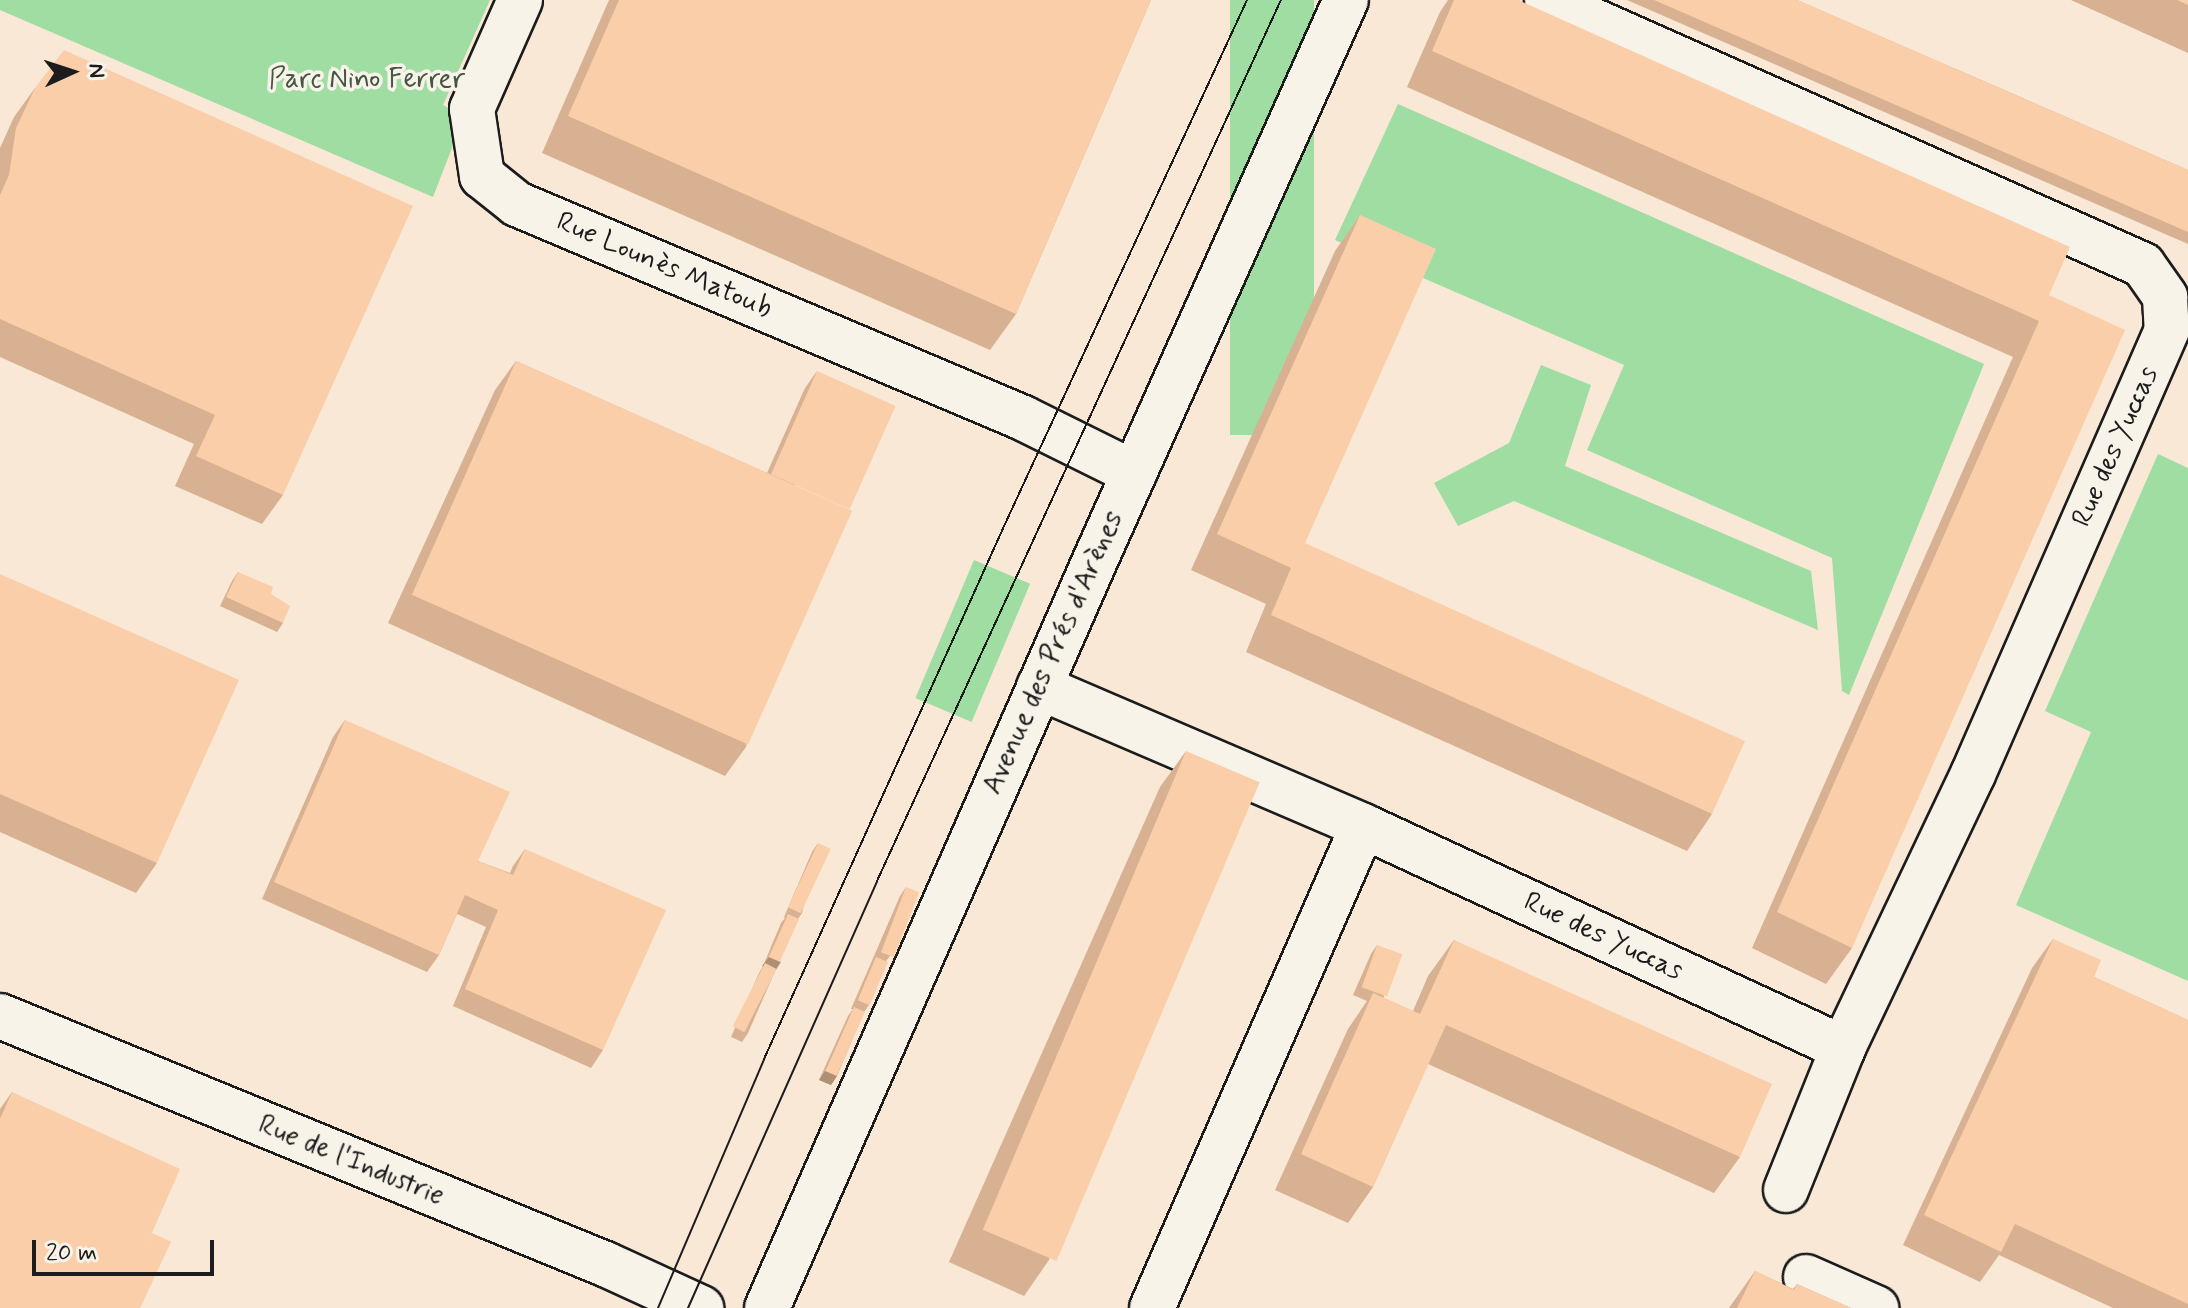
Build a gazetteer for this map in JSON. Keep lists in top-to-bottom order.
{
  "streets": {
    "street": [
      "Rue Lounès Matoub",
      "Rue des Yuccas",
      "Avenue des Prés d'Arènes",
      "Rue de l'Industrie"
    ]
  },
  "crossings": [
    ["Rue Lounès Matoub", "Avenue des Prés d'Arènes"],
    ["Rue des Yuccas", "Avenue des Prés d'Arènes"]
  ],
  "parks": ["Parc Nino Ferrer"],
  "scale_bar": "20 m",
  "north": "right"
}
